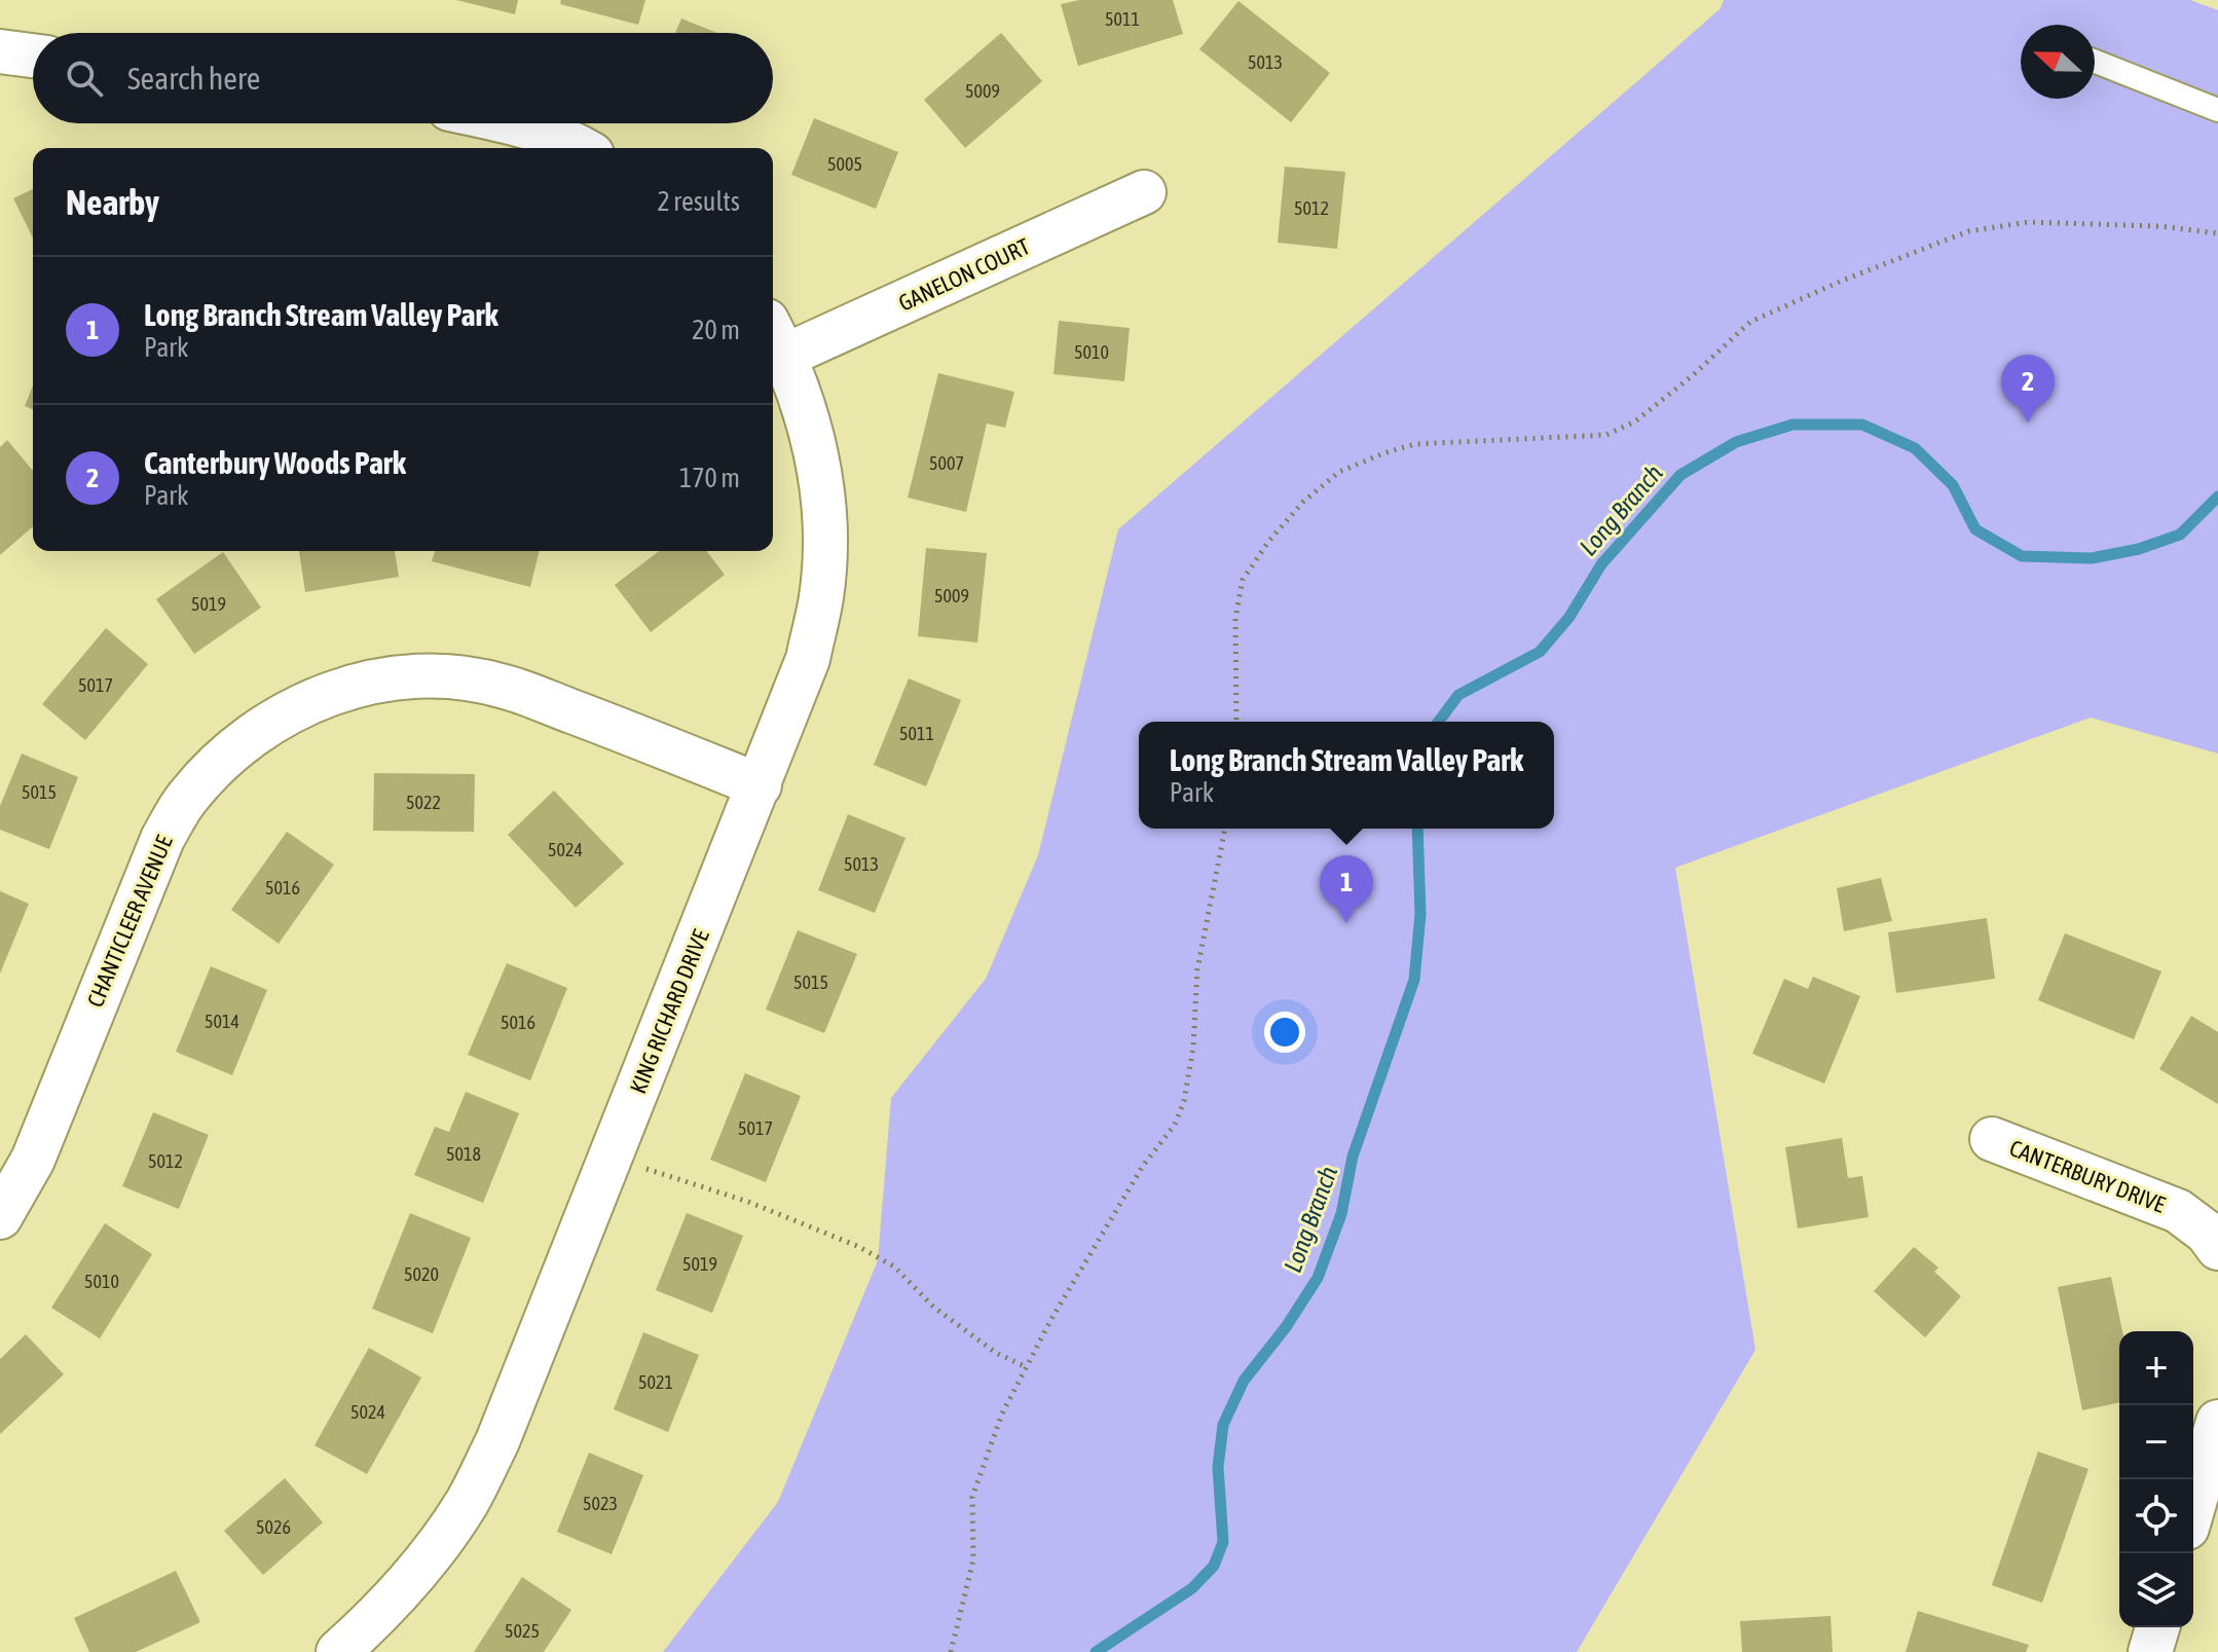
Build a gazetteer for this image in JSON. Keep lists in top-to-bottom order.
{
  "streets": {
    "street": [
      "GANELON COURT",
      "CHANTICLEER AVENUE",
      "KING RICHARD DRIVE",
      "CANTERBURY DRIVE"
    ]
  },
  "crossings": [
    ["GANELON COURT", "KING RICHARD DRIVE"],
    ["CHANTICLEER AVENUE", "KING RICHARD DRIVE"]
  ],
  "water": ["Long Branch"],
  "house_numbers": [
    "5011",
    "5013",
    "5009",
    "5005",
    "5012",
    "5010",
    "5007",
    "5009",
    "5019",
    "5017",
    "5011",
    "5015",
    "5022",
    "5024",
    "5013",
    "5016",
    "5015",
    "5014",
    "5016",
    "5017",
    "5018",
    "5012",
    "5019",
    "5020",
    "5010",
    "5021",
    "5024",
    "5023",
    "5026",
    "5025"
  ],
  "north": "left",
  "page": {
    "search": "Search here",
    "heading": ["Nearby", "2 results"],
    "list": [
      {
        "mark": "1",
        "name": "Long Branch Stream Valley Park",
        "note": "Park",
        "value": "20 m"
      },
      {
        "mark": "2",
        "name": "Canterbury Woods Park",
        "note": "Park",
        "value": "170 m"
      }
    ],
    "pins": ["2", "1"],
    "popup": ["Long Branch Stream Valley Park", "Park"],
    "map_buttons": ["+", "−"]
  }
}
